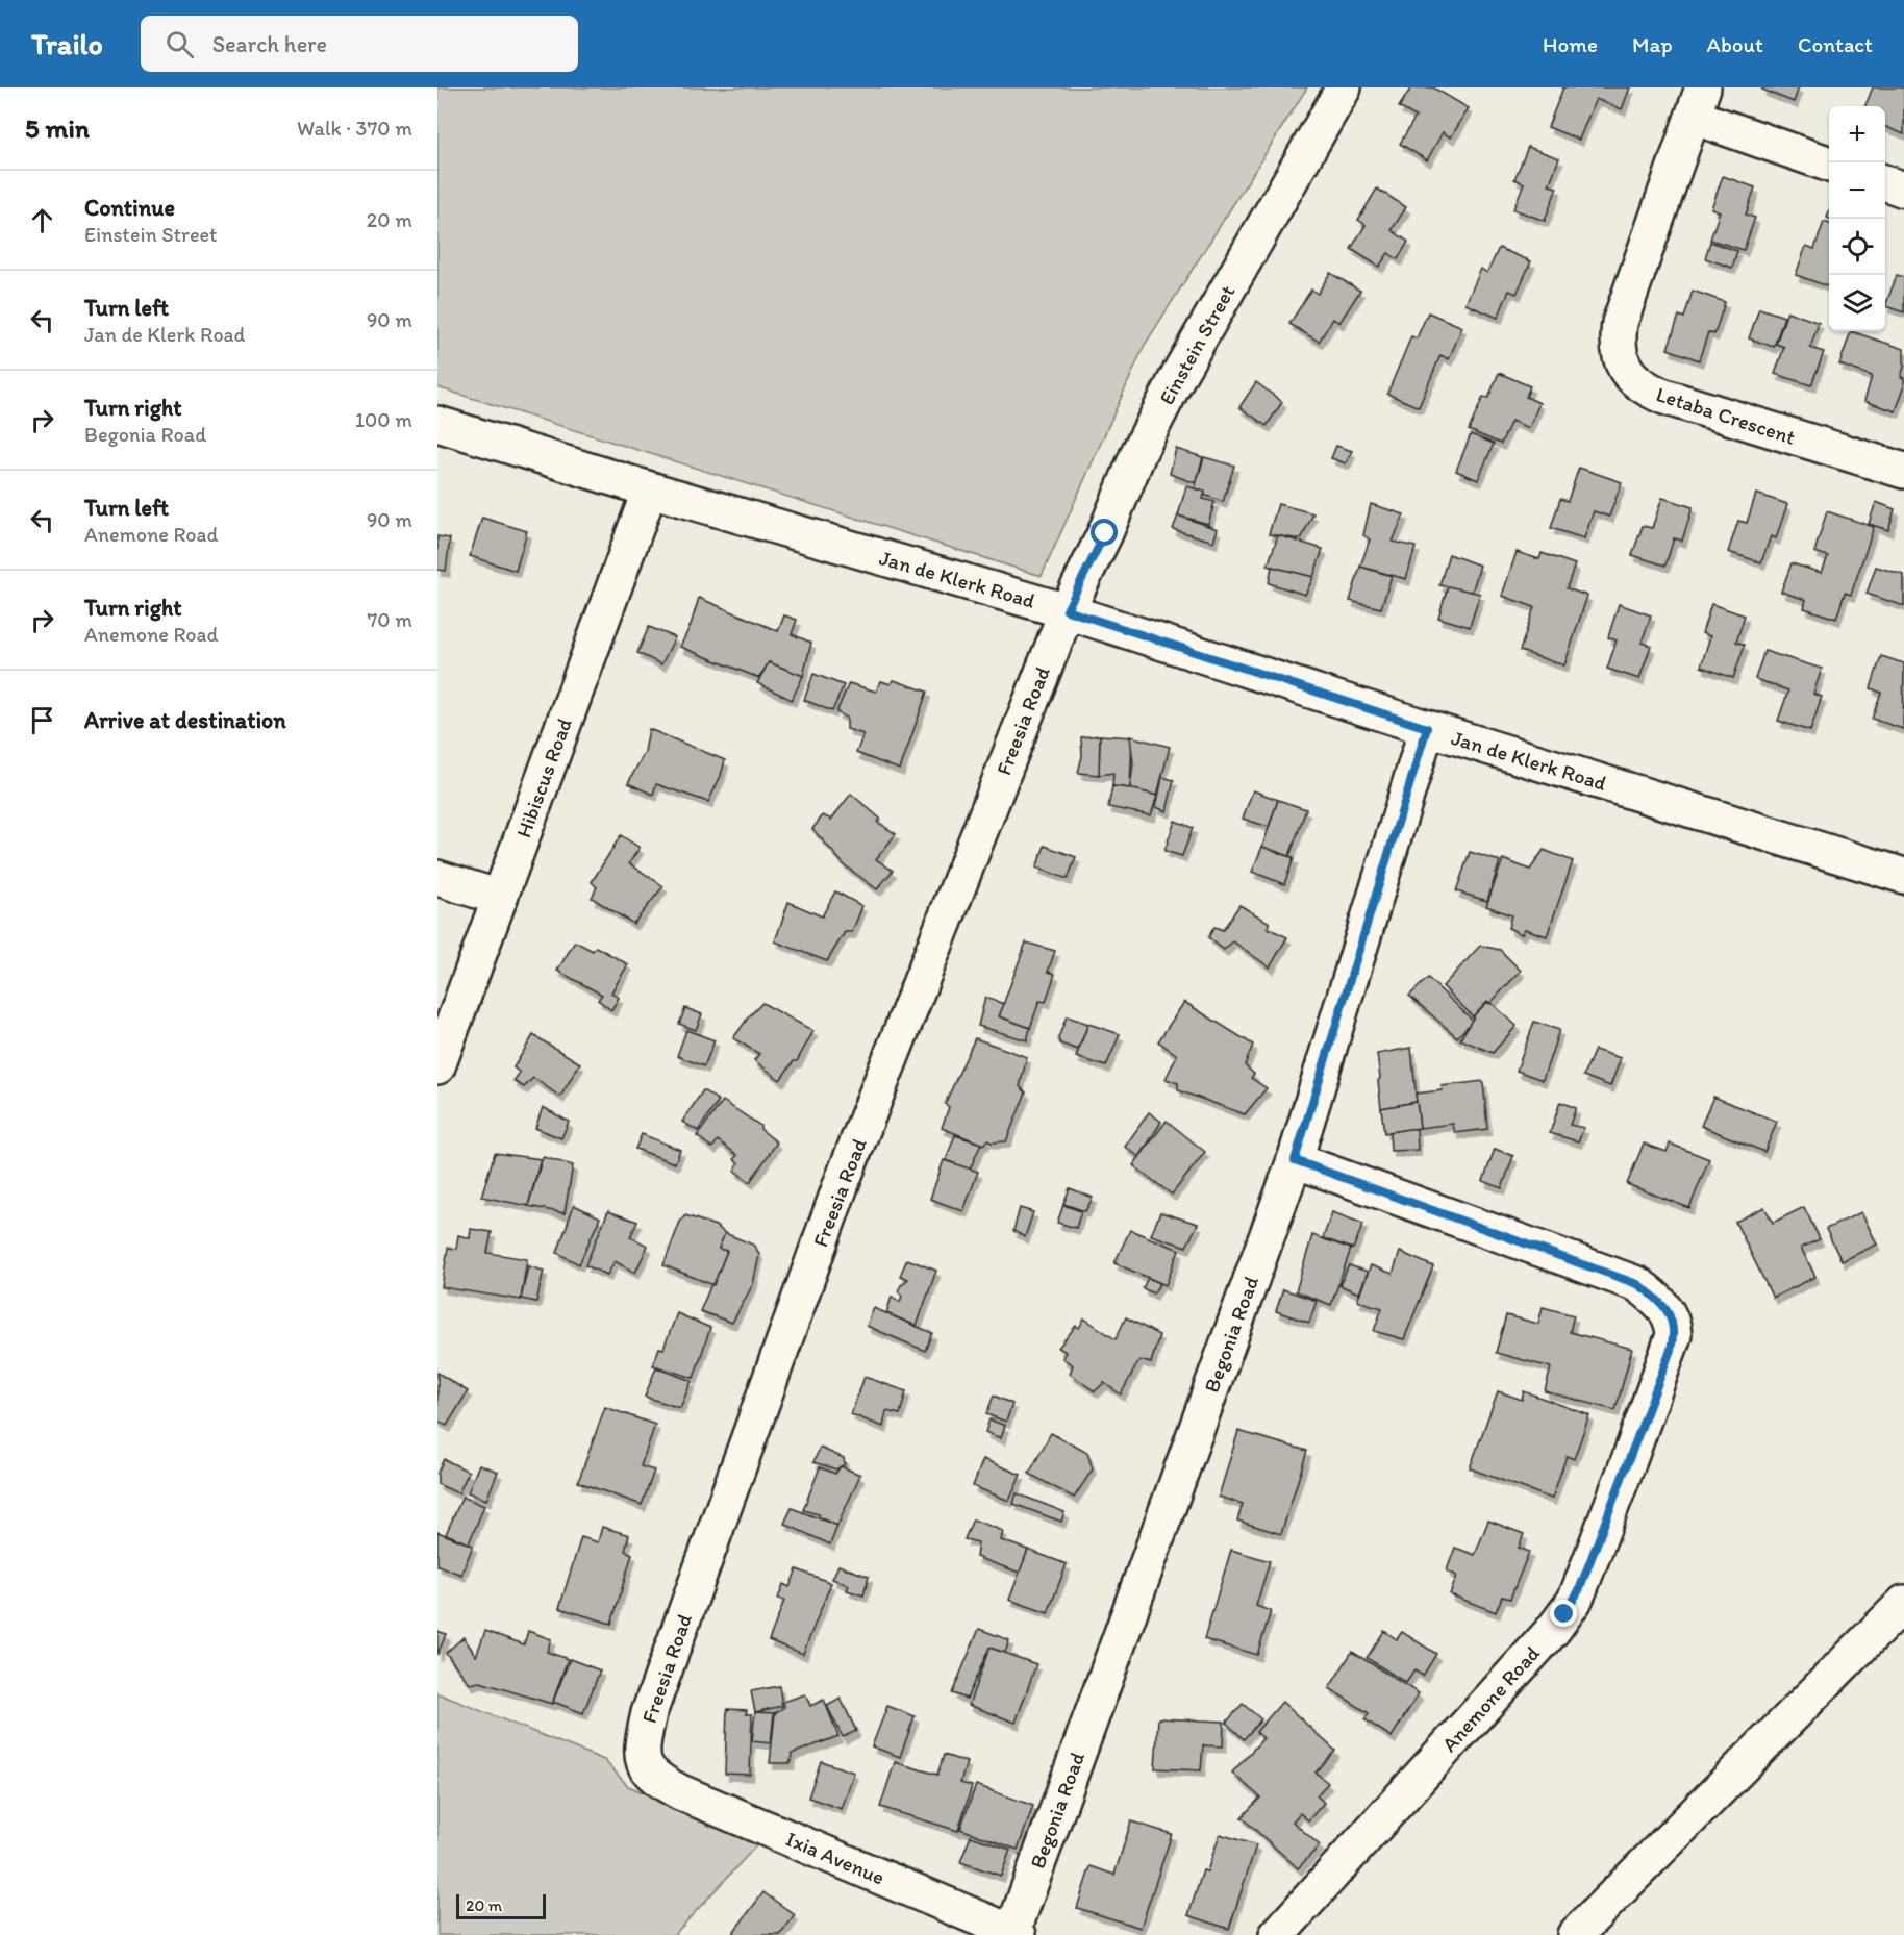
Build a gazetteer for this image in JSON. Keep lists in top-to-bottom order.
{
  "streets": {
    "street": [
      "Einstein Street",
      "Letaba Crescent",
      "Jan de Klerk Road",
      "Freesia Road",
      "Hibiscus Road",
      "Begonia Road",
      "Anemone Road",
      "Ixia Avenue"
    ]
  },
  "crossings": [
    ["Einstein Street", "Jan de Klerk Road"],
    ["Einstein Street", "Freesia Road"],
    ["Jan de Klerk Road", "Freesia Road"],
    ["Jan de Klerk Road", "Hibiscus Road"],
    ["Jan de Klerk Road", "Begonia Road"],
    ["Freesia Road", "Ixia Avenue"],
    ["Begonia Road", "Anemone Road"],
    ["Begonia Road", "Ixia Avenue"]
  ],
  "scale_bar": "20 m",
  "page": {
    "header": "Trailo",
    "search": "Search here",
    "nav": [
      "Home",
      "Map",
      "About",
      "Contact"
    ],
    "heading": ["5 min", "Walk · 370 m"],
    "map_buttons": ["+", "−"],
    "list": [
      ["Continue", "Einstein Street", "20 m"],
      ["Turn left", "Jan de Klerk Road", "90 m"],
      ["Turn right", "Begonia Road", "100 m"],
      ["Turn left", "Anemone Road", "90 m"],
      ["Turn right", "Anemone Road", "70 m"],
      "Arrive at destination"
    ],
    "scale": "20 m"
  }
}
